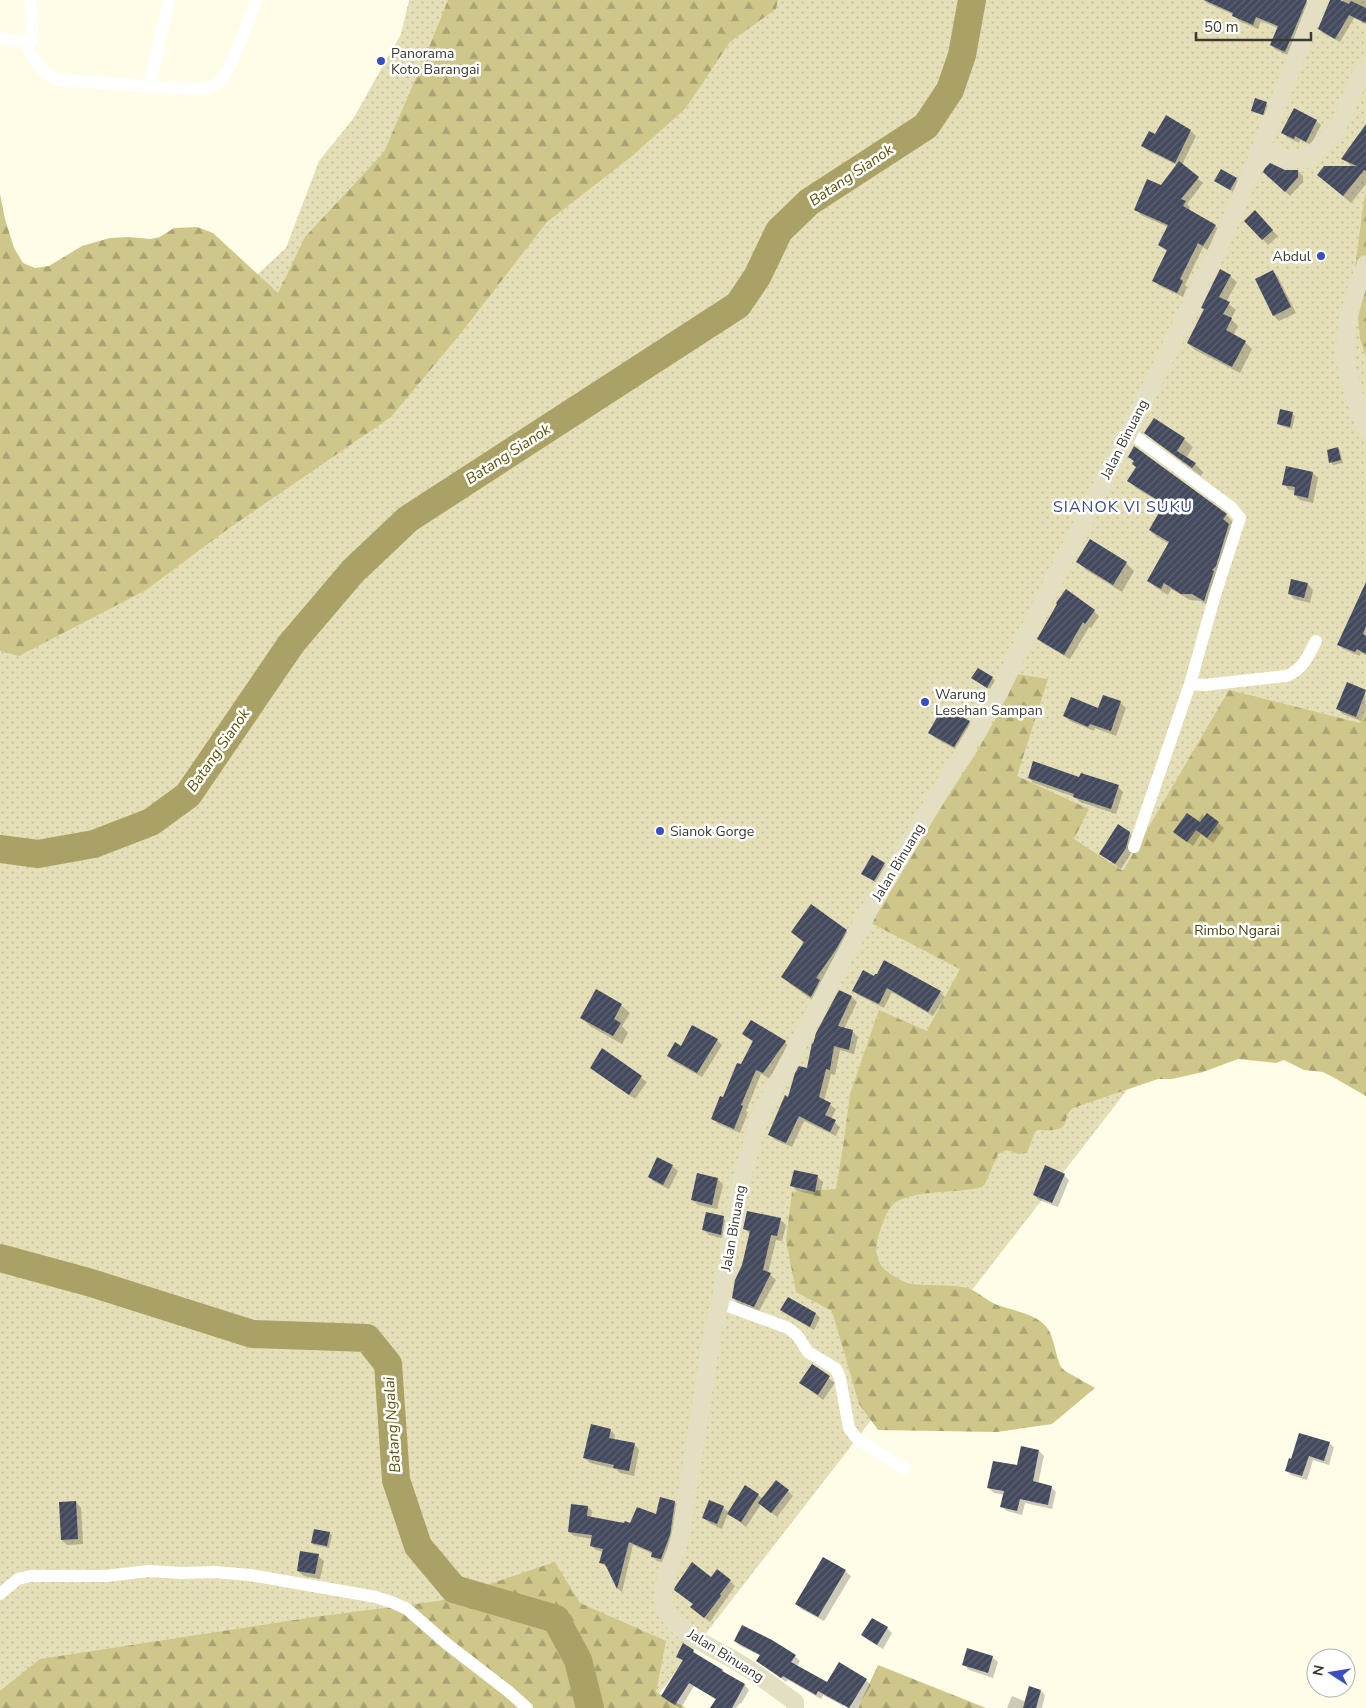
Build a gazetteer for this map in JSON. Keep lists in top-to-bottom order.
{
  "streets": {
    "main road": ["Jalan Binuang"]
  },
  "districts": ["SIANOK VI SUKU"],
  "water": ["Batang Sianok", "Batang Ngalai"],
  "parks": ["Rimbo Ngarai"],
  "places": [
    "Panorama Koto Barangai",
    "Abdul",
    "Warung Lesehan Sampan",
    "Sianok Gorge"
  ],
  "scale_bar": "50 m",
  "north": "left"
}
